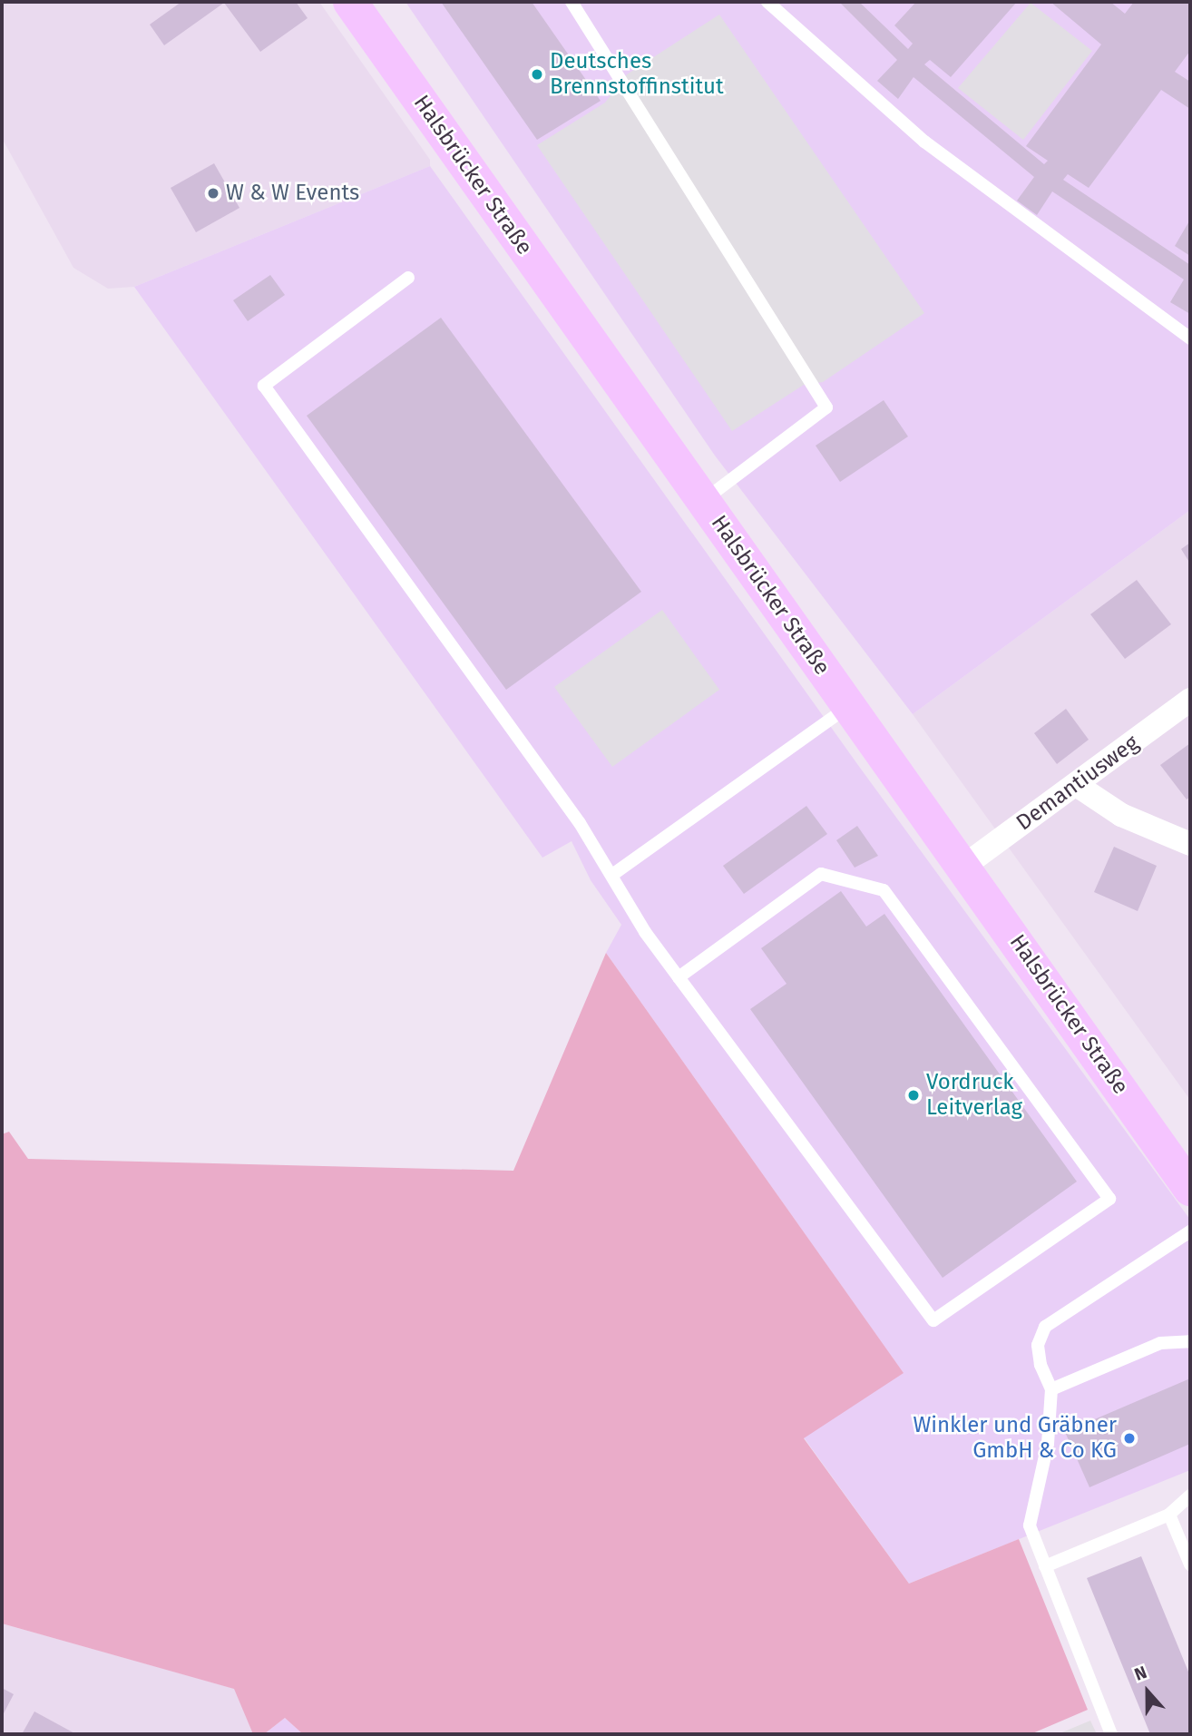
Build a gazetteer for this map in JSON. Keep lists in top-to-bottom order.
{
  "streets": {
    "main road": ["Halsbrücker Straße"],
    "street": ["Demantiusweg"]
  },
  "crossings": [
    ["Halsbrücker Straße", "Demantiusweg"]
  ],
  "places": [
    "Deutsches Brennstoffinstitut",
    "W & W Events",
    "Vordruck Leitverlag",
    "Winkler und Gräbner GmbH & Co KG"
  ],
  "north": "top"
}
